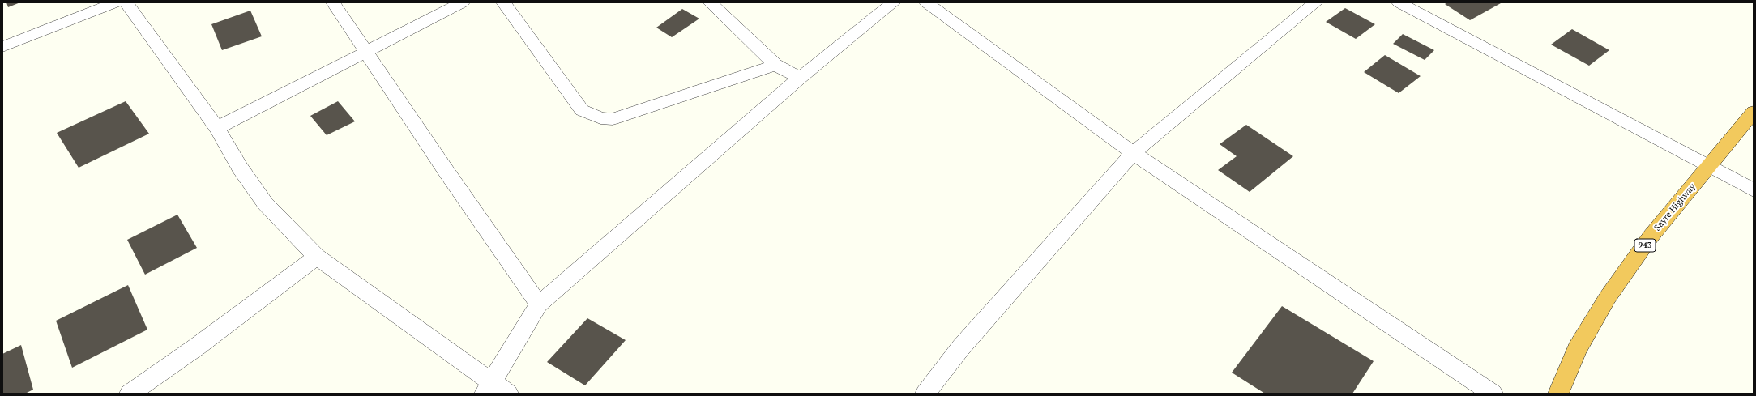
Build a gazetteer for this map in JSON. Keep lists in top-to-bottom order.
{
  "streets": {
    "highway": ["Sayre Highway", "943"]
  }
}
